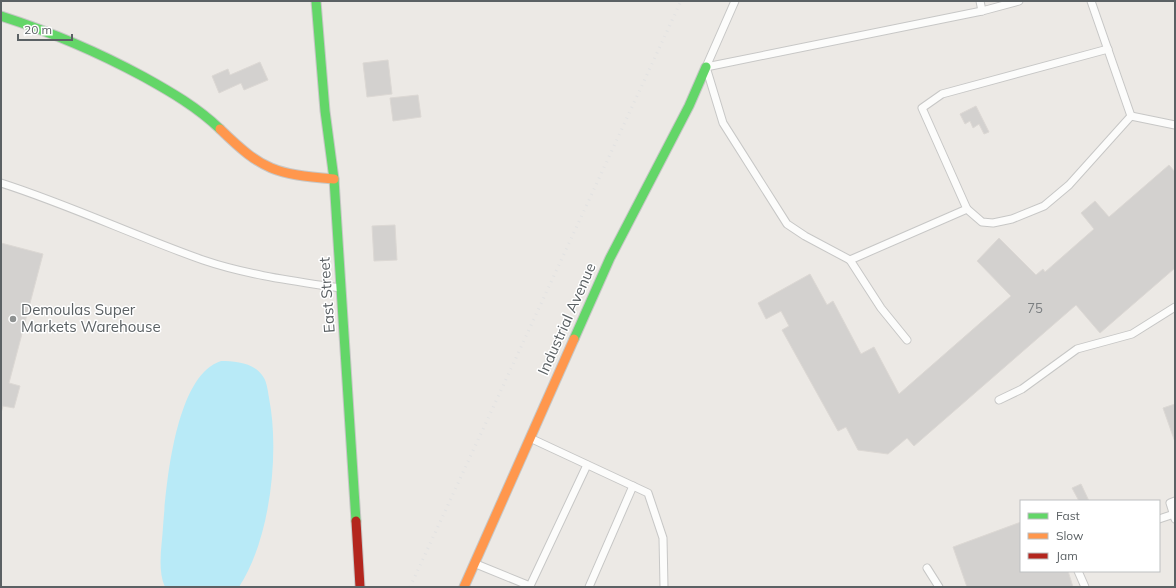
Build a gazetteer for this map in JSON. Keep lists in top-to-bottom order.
{
  "streets": {
    "street": ["East Street", "Industrial Avenue"]
  },
  "places": ["Demoulas Super Markets Warehouse"],
  "house_numbers": ["75"],
  "legend": ["Fast", "Slow", "Jam"],
  "scale_bar": "20 m"
}
